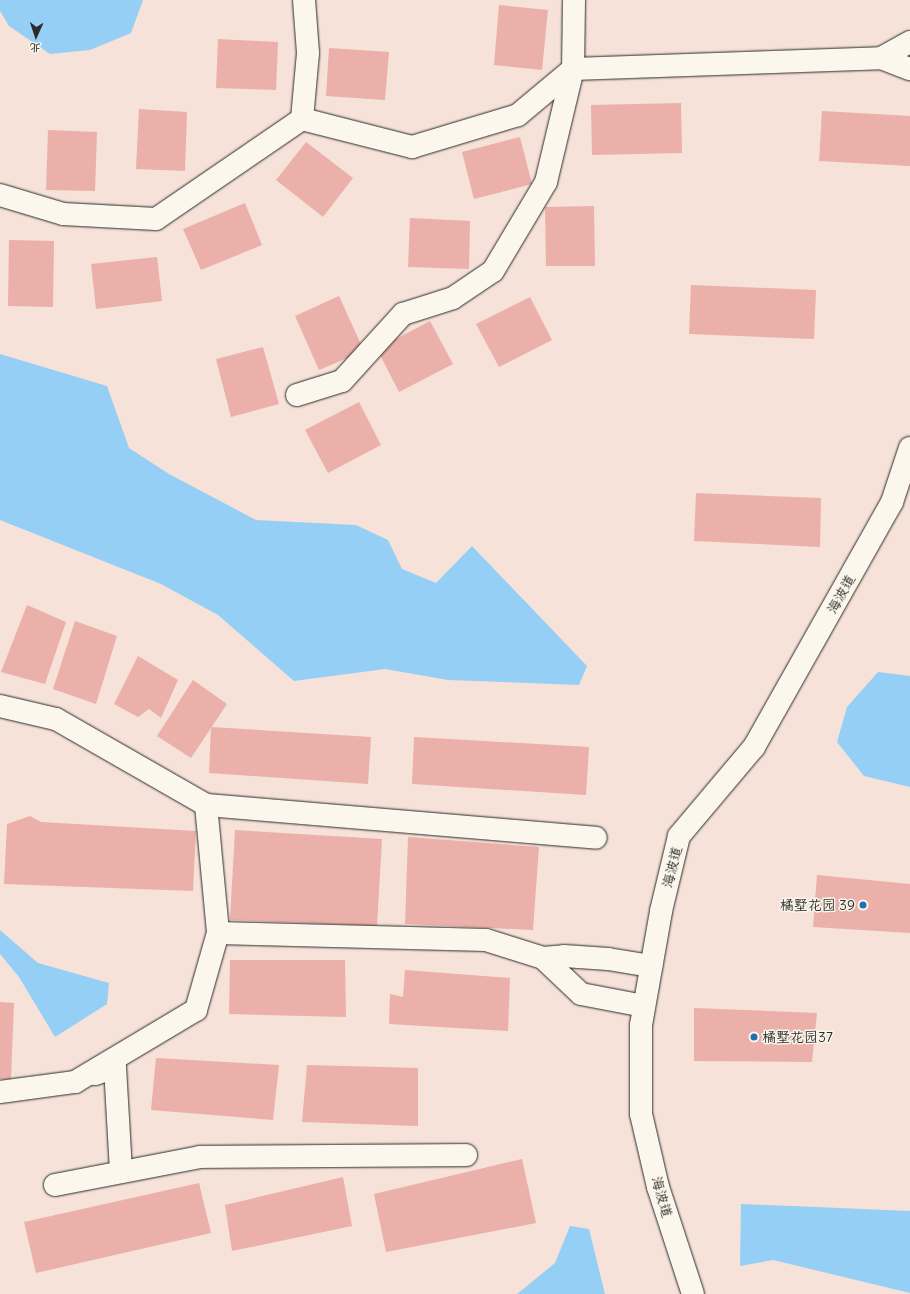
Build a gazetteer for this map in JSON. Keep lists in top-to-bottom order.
{
  "streets": {
    "street": ["海波道"]
  },
  "places": ["橘墅花园 39", "橘墅花园37"],
  "north": "bottom"
}
